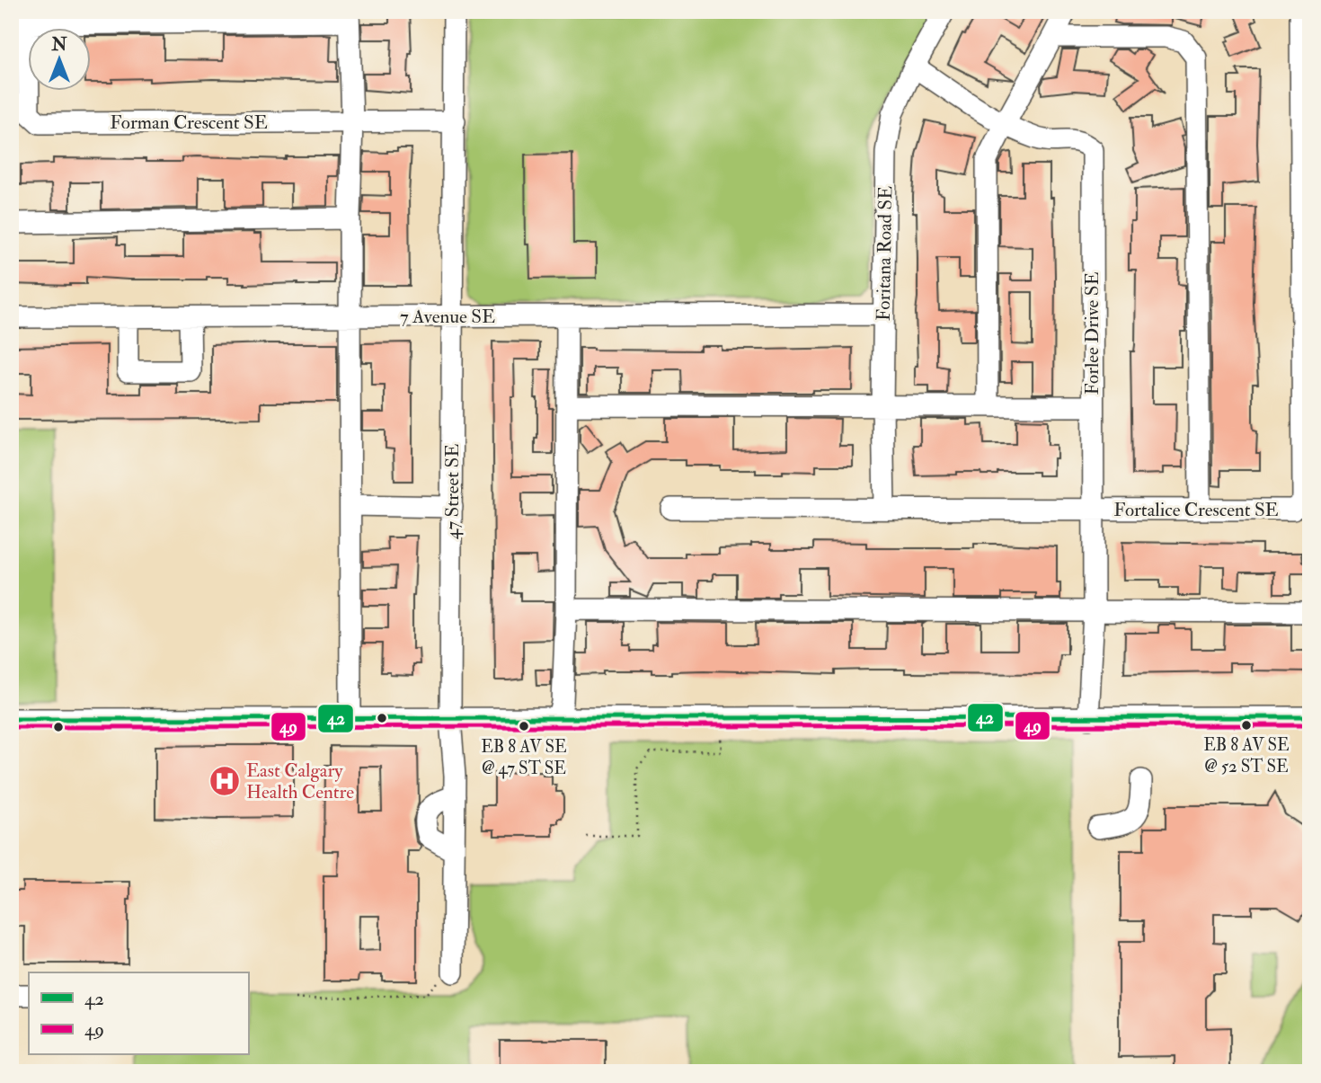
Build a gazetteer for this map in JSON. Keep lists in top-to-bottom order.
{
  "streets": {
    "street": [
      "Forman Crescent SE",
      "Foritana Road SE",
      "7 Avenue SE",
      "Forlee Drive SE",
      "47 Street SE",
      "Fortalice Crescent SE"
    ]
  },
  "crossings": [
    ["Forman Crescent SE", "47 Street SE"],
    ["Foritana Road SE", "7 Avenue SE"],
    ["Foritana Road SE", "Forlee Drive SE"],
    ["Foritana Road SE", "Fortalice Crescent SE"],
    ["7 Avenue SE", "47 Street SE"],
    ["Forlee Drive SE", "Fortalice Crescent SE"]
  ],
  "places": {
    "other": ["EB 8 AV SE @ 52 ST SE", "EB 8 AV SE @ 47 ST SE"],
    "hospital": ["East Calgary Health Centre"]
  },
  "lines": ["transit line 42", "transit line 49"],
  "legend": ["42", "49"],
  "north": "top"
}
